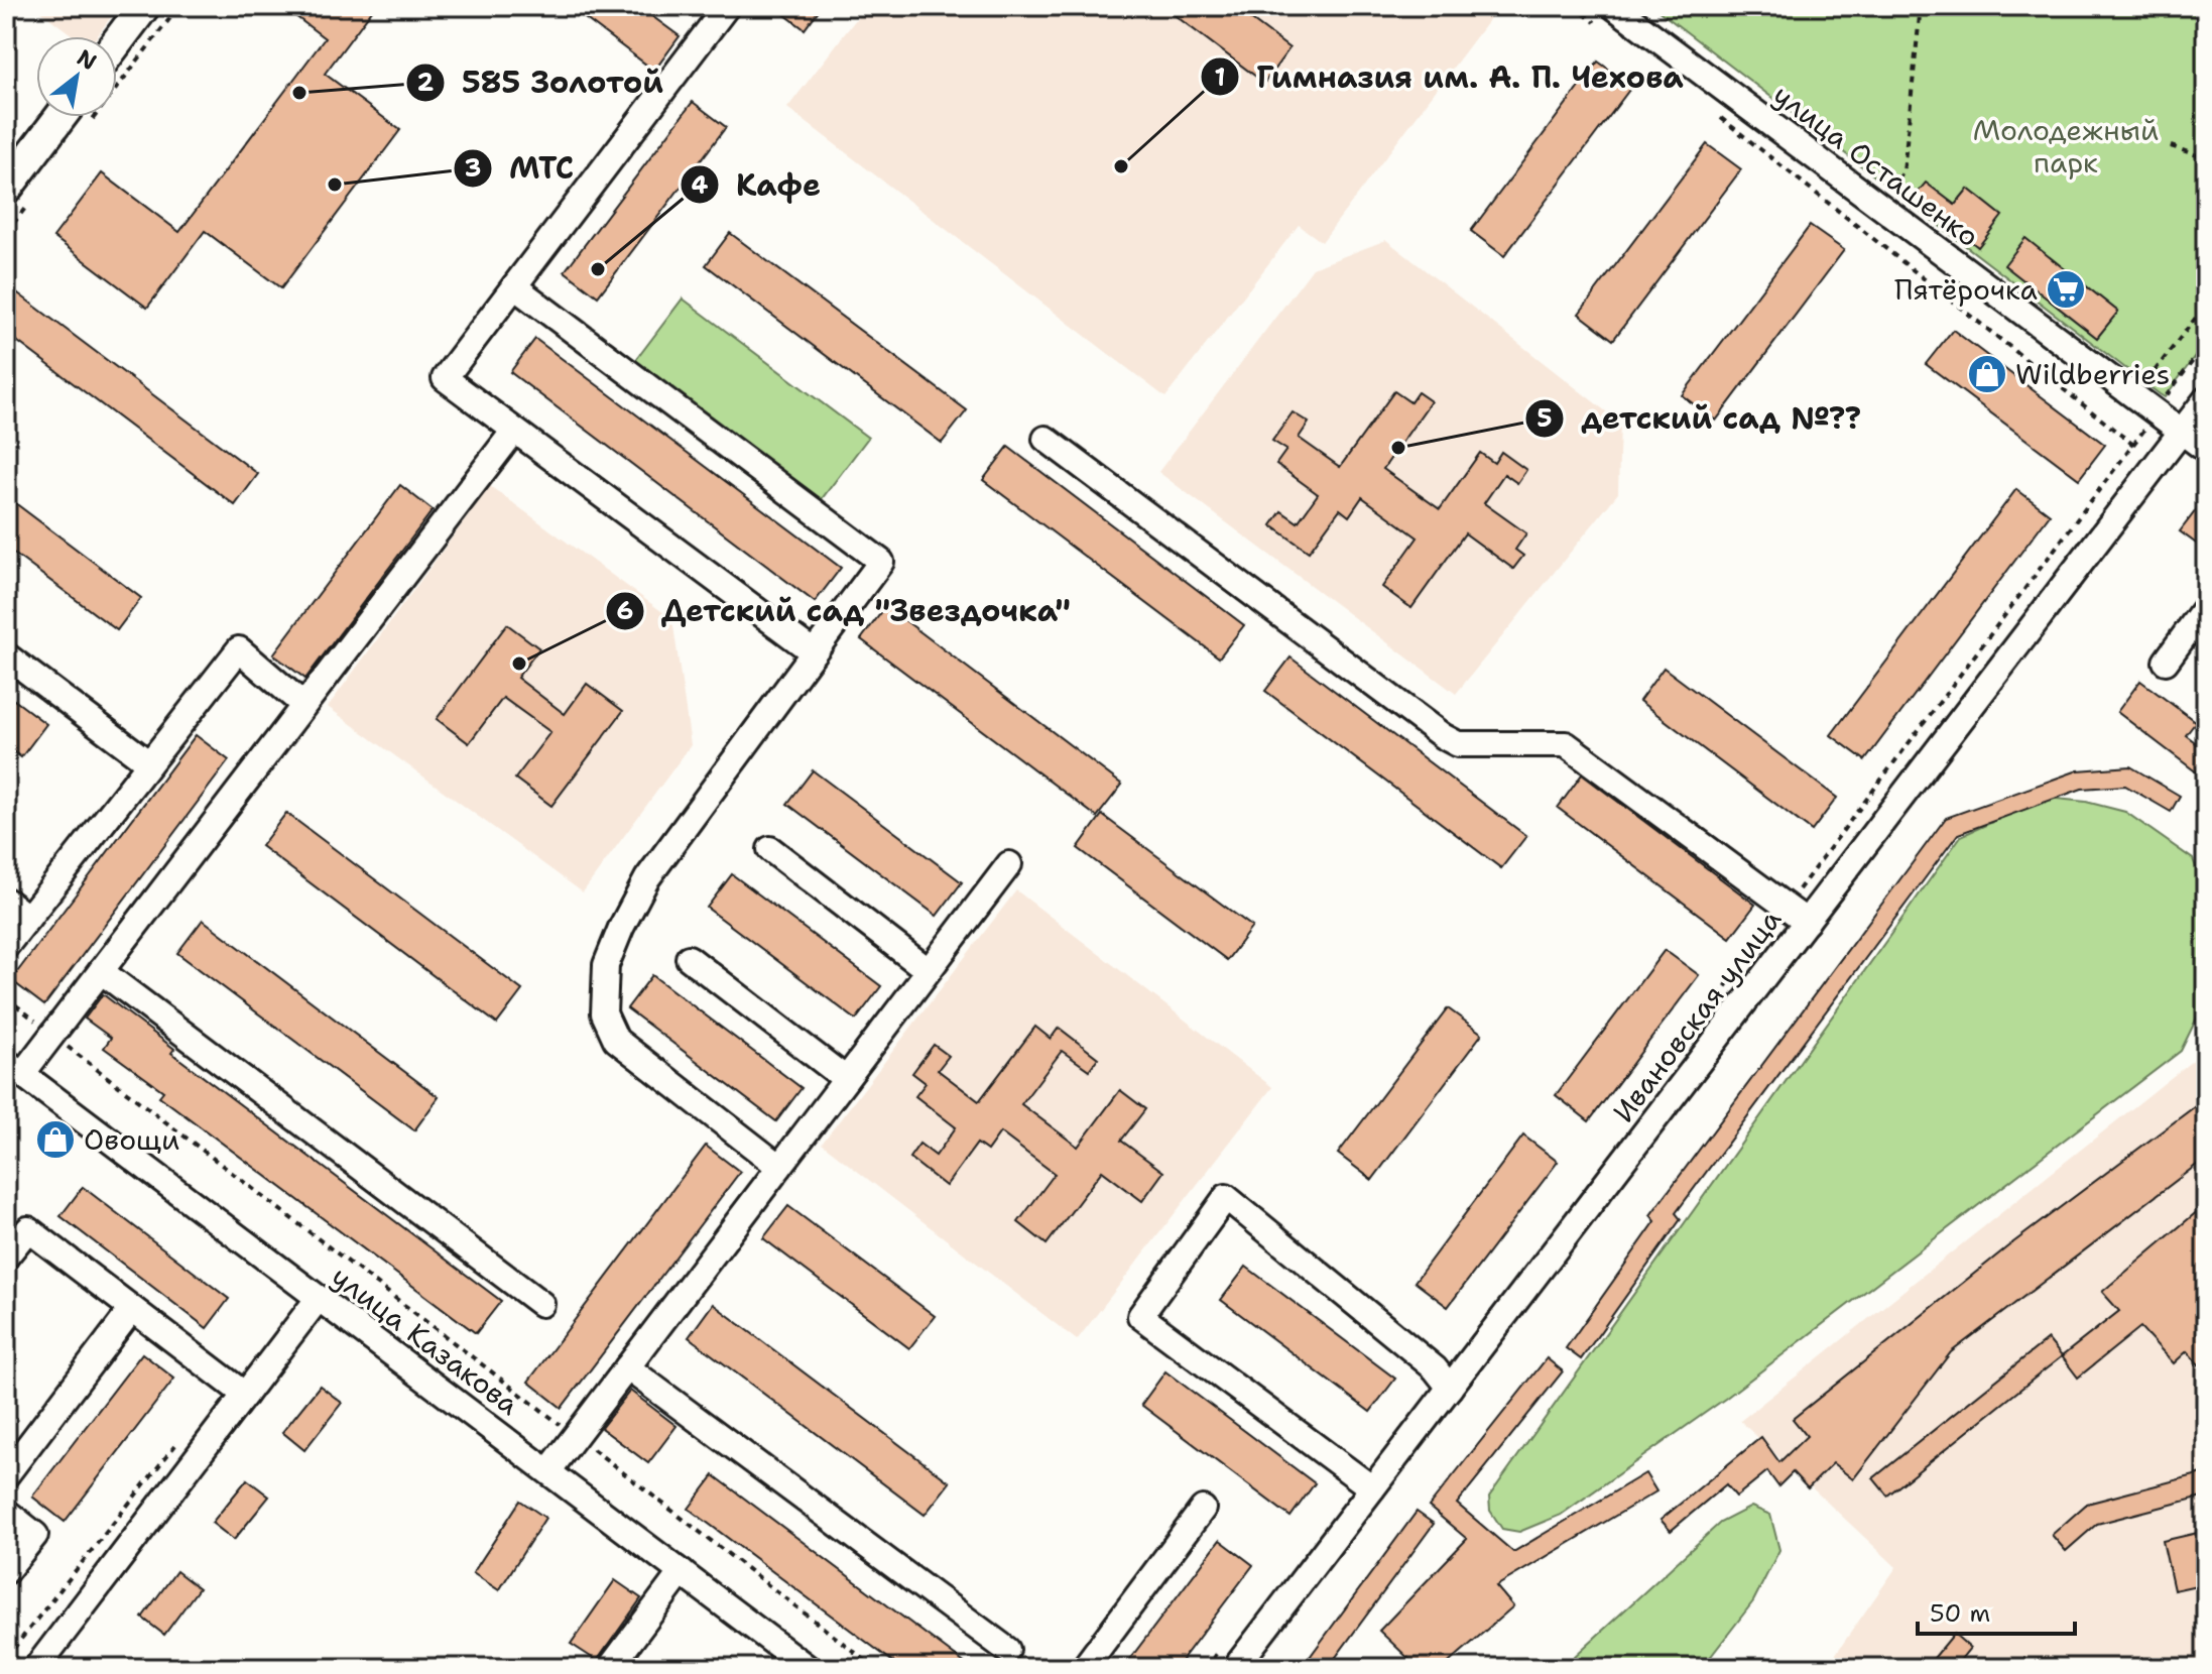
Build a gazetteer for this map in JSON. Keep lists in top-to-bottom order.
{
  "streets": {
    "street": ["улица Осташенко", "Ивановская улица", "улица Казакова"]
  },
  "crossings": [
    ["улица Осташенко", "Ивановская улица"]
  ],
  "parks": ["Молодежный парк"],
  "places": {
    "other": [
      "585 Золотой",
      "Гимназия им. А. П. Чехова",
      "МТС",
      "Кафе",
      "детский сад №??",
      "Детский сад \"Звездочка\""
    ],
    "supermarket": ["Пятёрочка"],
    "shop": ["Wildberries", "Овощи"]
  },
  "scale_bar": "50 m",
  "north": "top right"
}
